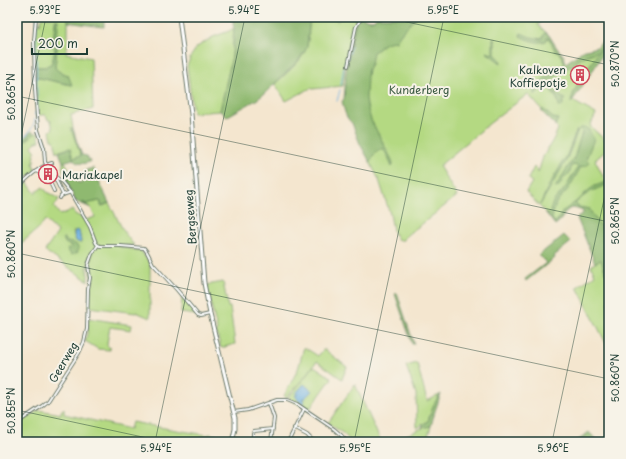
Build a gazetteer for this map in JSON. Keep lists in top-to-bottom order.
{
  "streets": {
    "street": ["Bergseweg", "Geerweg"]
  },
  "parks": ["Kunderberg"],
  "places": {
    "building": ["Kalkoven Koffiepotje", "Mariakapel"]
  },
  "scale_bar": "200 m",
  "coordinates": [
    "5.93°E",
    "5.94°E",
    "5.95°E",
    "50.870°N",
    "50.865°N",
    "50.860°N",
    "50.855°N",
    "5.96°E"
  ]
}
